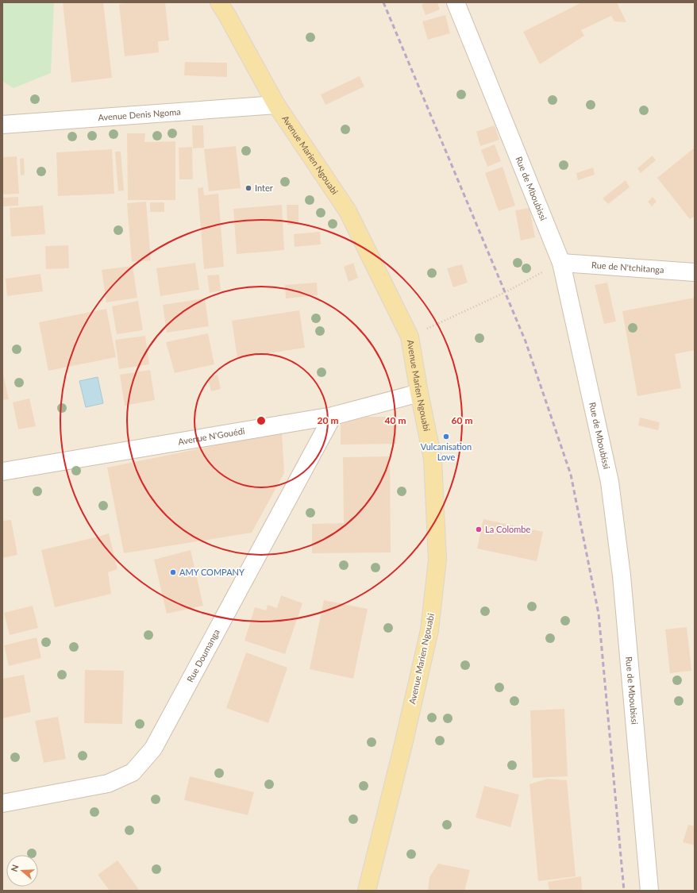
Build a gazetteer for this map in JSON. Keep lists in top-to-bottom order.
{
  "streets": {
    "main road": ["Avenue Marien Ngouabi"],
    "street": [
      "Avenue Denis Ngoma",
      "Rue de Mboubissi",
      "Rue de N'tchitanga",
      "Avenue N'Gouédi",
      "Rue Doumanga"
    ]
  },
  "crossings": [
    ["Avenue Denis Ngoma", "Avenue Marien Ngouabi"],
    ["Avenue Marien Ngouabi", "Avenue N'Gouédi"],
    ["Rue de Mboubissi", "Rue de N'tchitanga"],
    ["Avenue N'Gouédi", "Rue Doumanga"]
  ],
  "places": [
    "Inter",
    "Vulcanisation Love",
    "La Colombe",
    "AMY COMPANY"
  ],
  "north": "left",
  "rings": ["20 m", "40 m", "60 m"]
}
